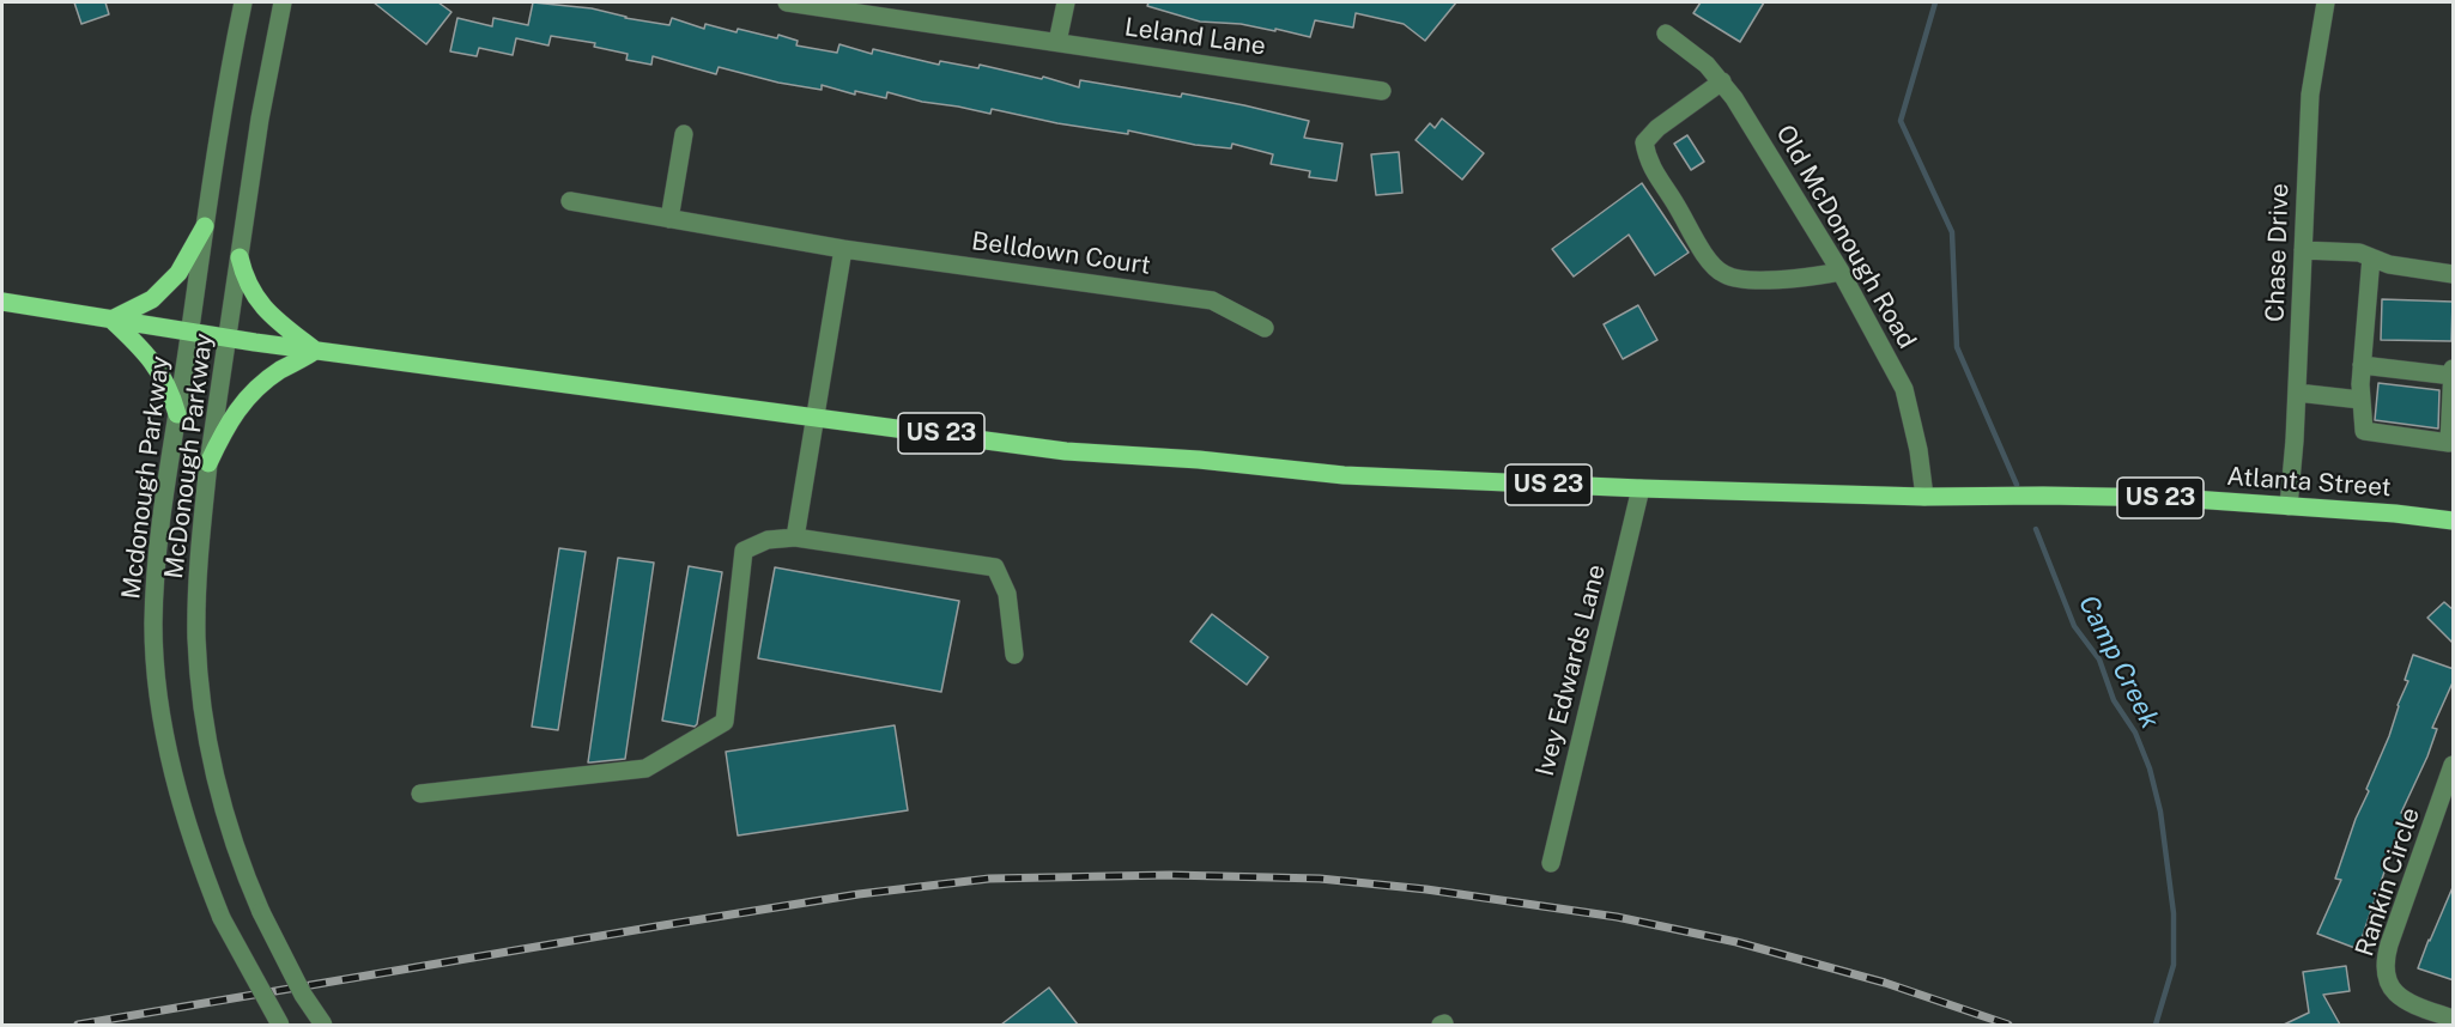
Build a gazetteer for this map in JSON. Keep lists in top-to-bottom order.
{
  "streets": {
    "main road": ["US 23", "Atlanta Street"],
    "street": [
      "Leland Lane",
      "Old McDonough Road",
      "Chase Drive",
      "Belldown Court",
      "McDonough Parkway",
      "Mcdonough Parkway",
      "Ivey Edwards Lane",
      "Rankin Circle"
    ]
  },
  "crossings": [
    ["Old McDonough Road", "US 23"],
    ["Old McDonough Road", "Atlanta Street"],
    ["Chase Drive", "Atlanta Street"],
    ["US 23", "McDonough Parkway"],
    ["US 23", "Mcdonough Parkway"],
    ["US 23", "Atlanta Street"],
    ["US 23", "Ivey Edwards Lane"]
  ],
  "water": ["Camp Creek"]
}
